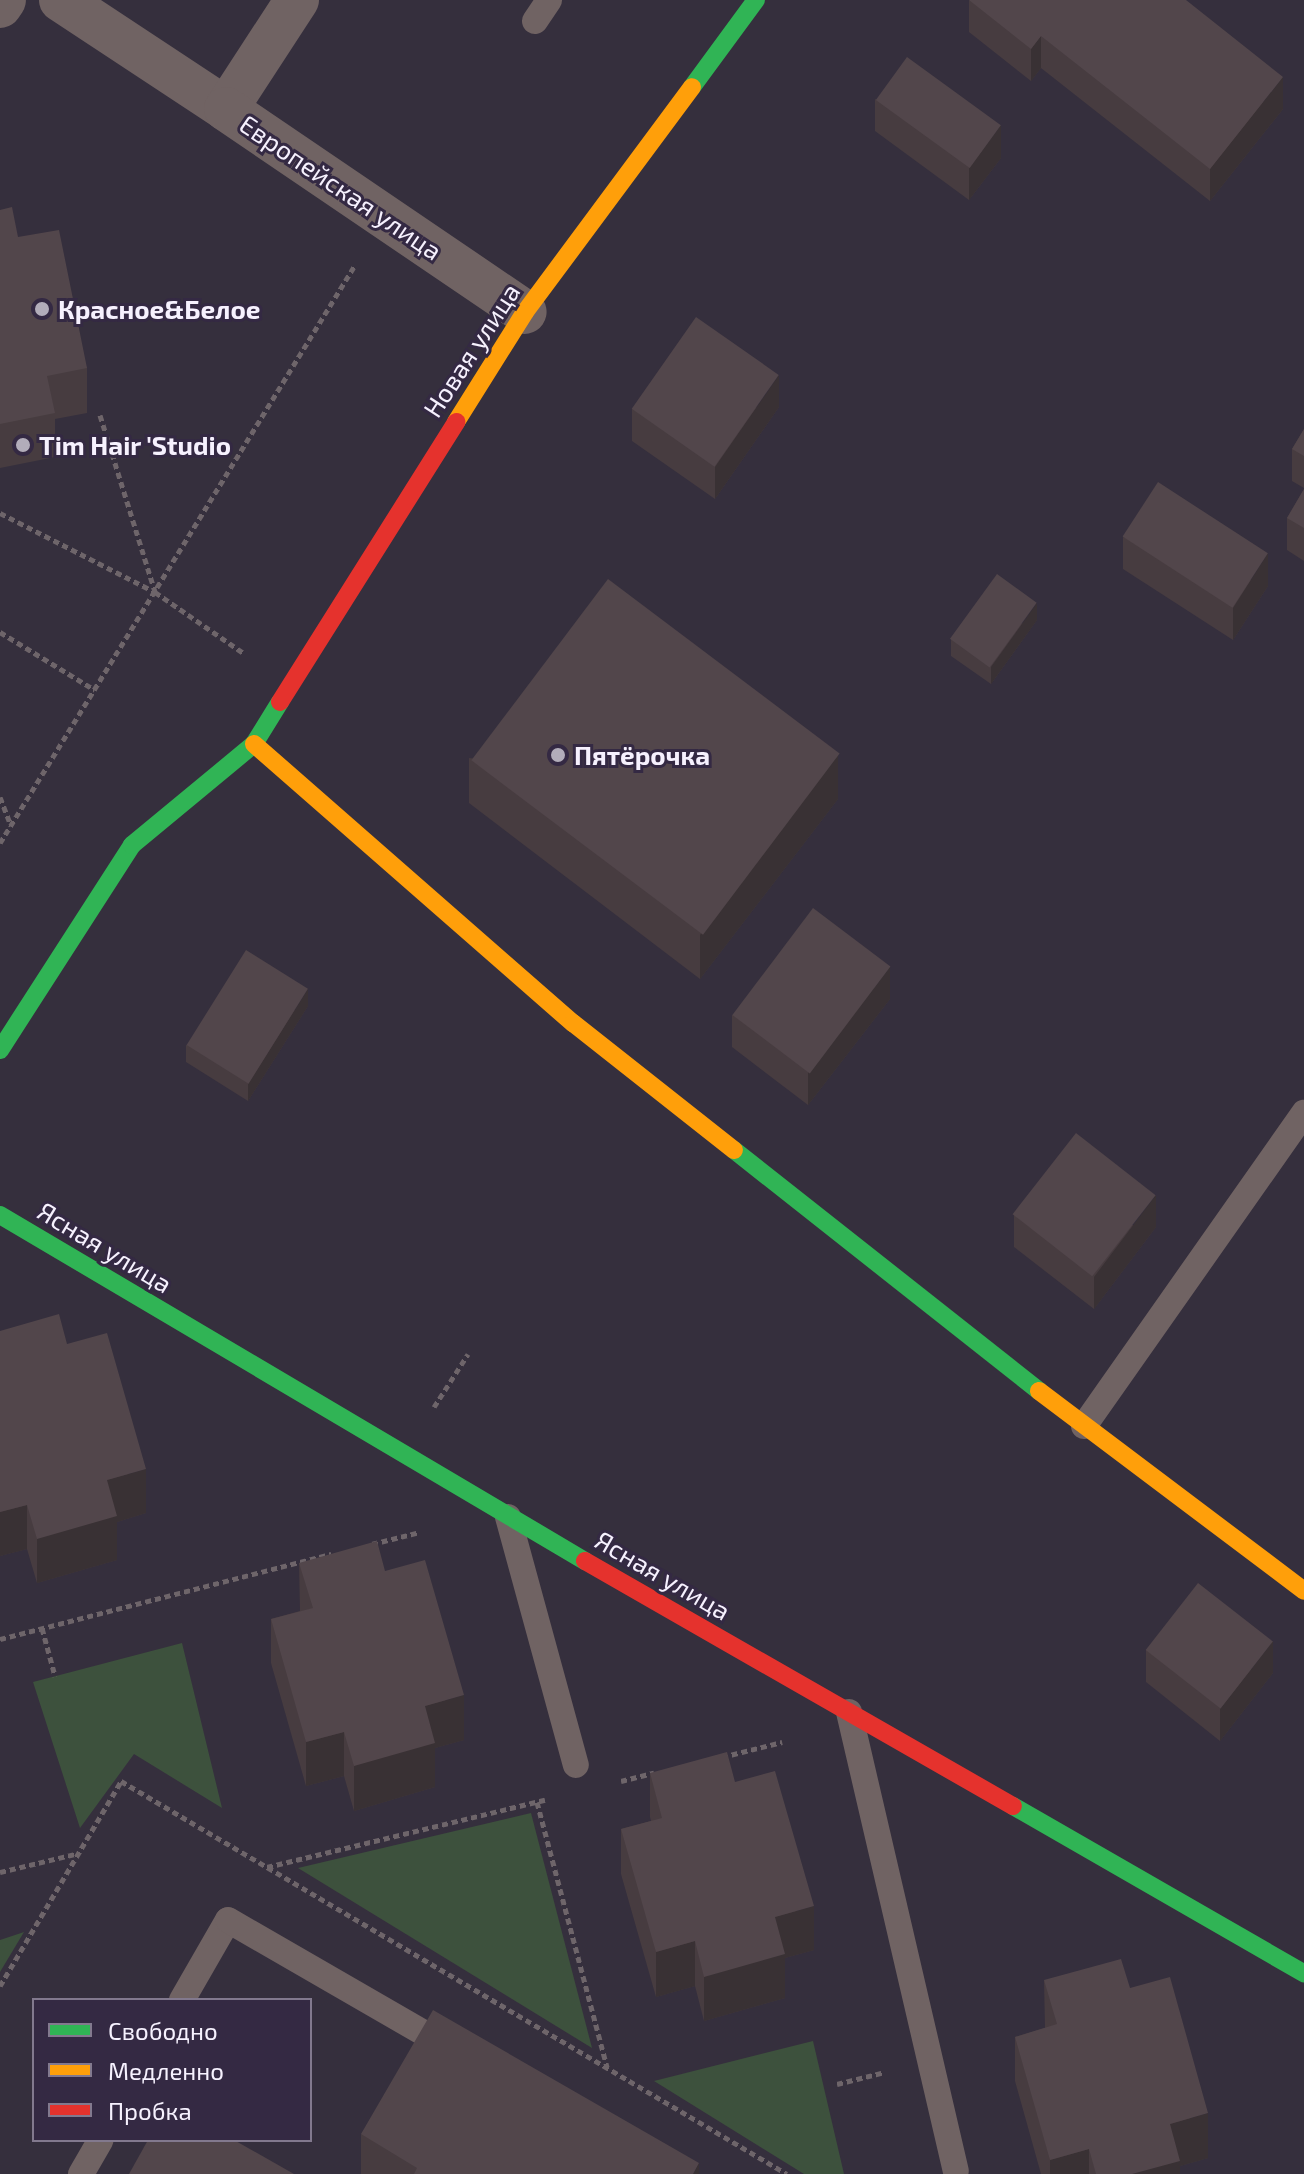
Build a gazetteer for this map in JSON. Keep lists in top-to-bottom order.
{
  "streets": {
    "street": ["Европейская улица", "Новая улица", "Ясная улица"]
  },
  "crossings": [
    ["Европейская улица", "Новая улица"]
  ],
  "places": ["Красное&Белое", "Tim Hair 'Studio", "Пятёрочка"],
  "legend": ["Свободно", "Медленно", "Пробка"]
}
